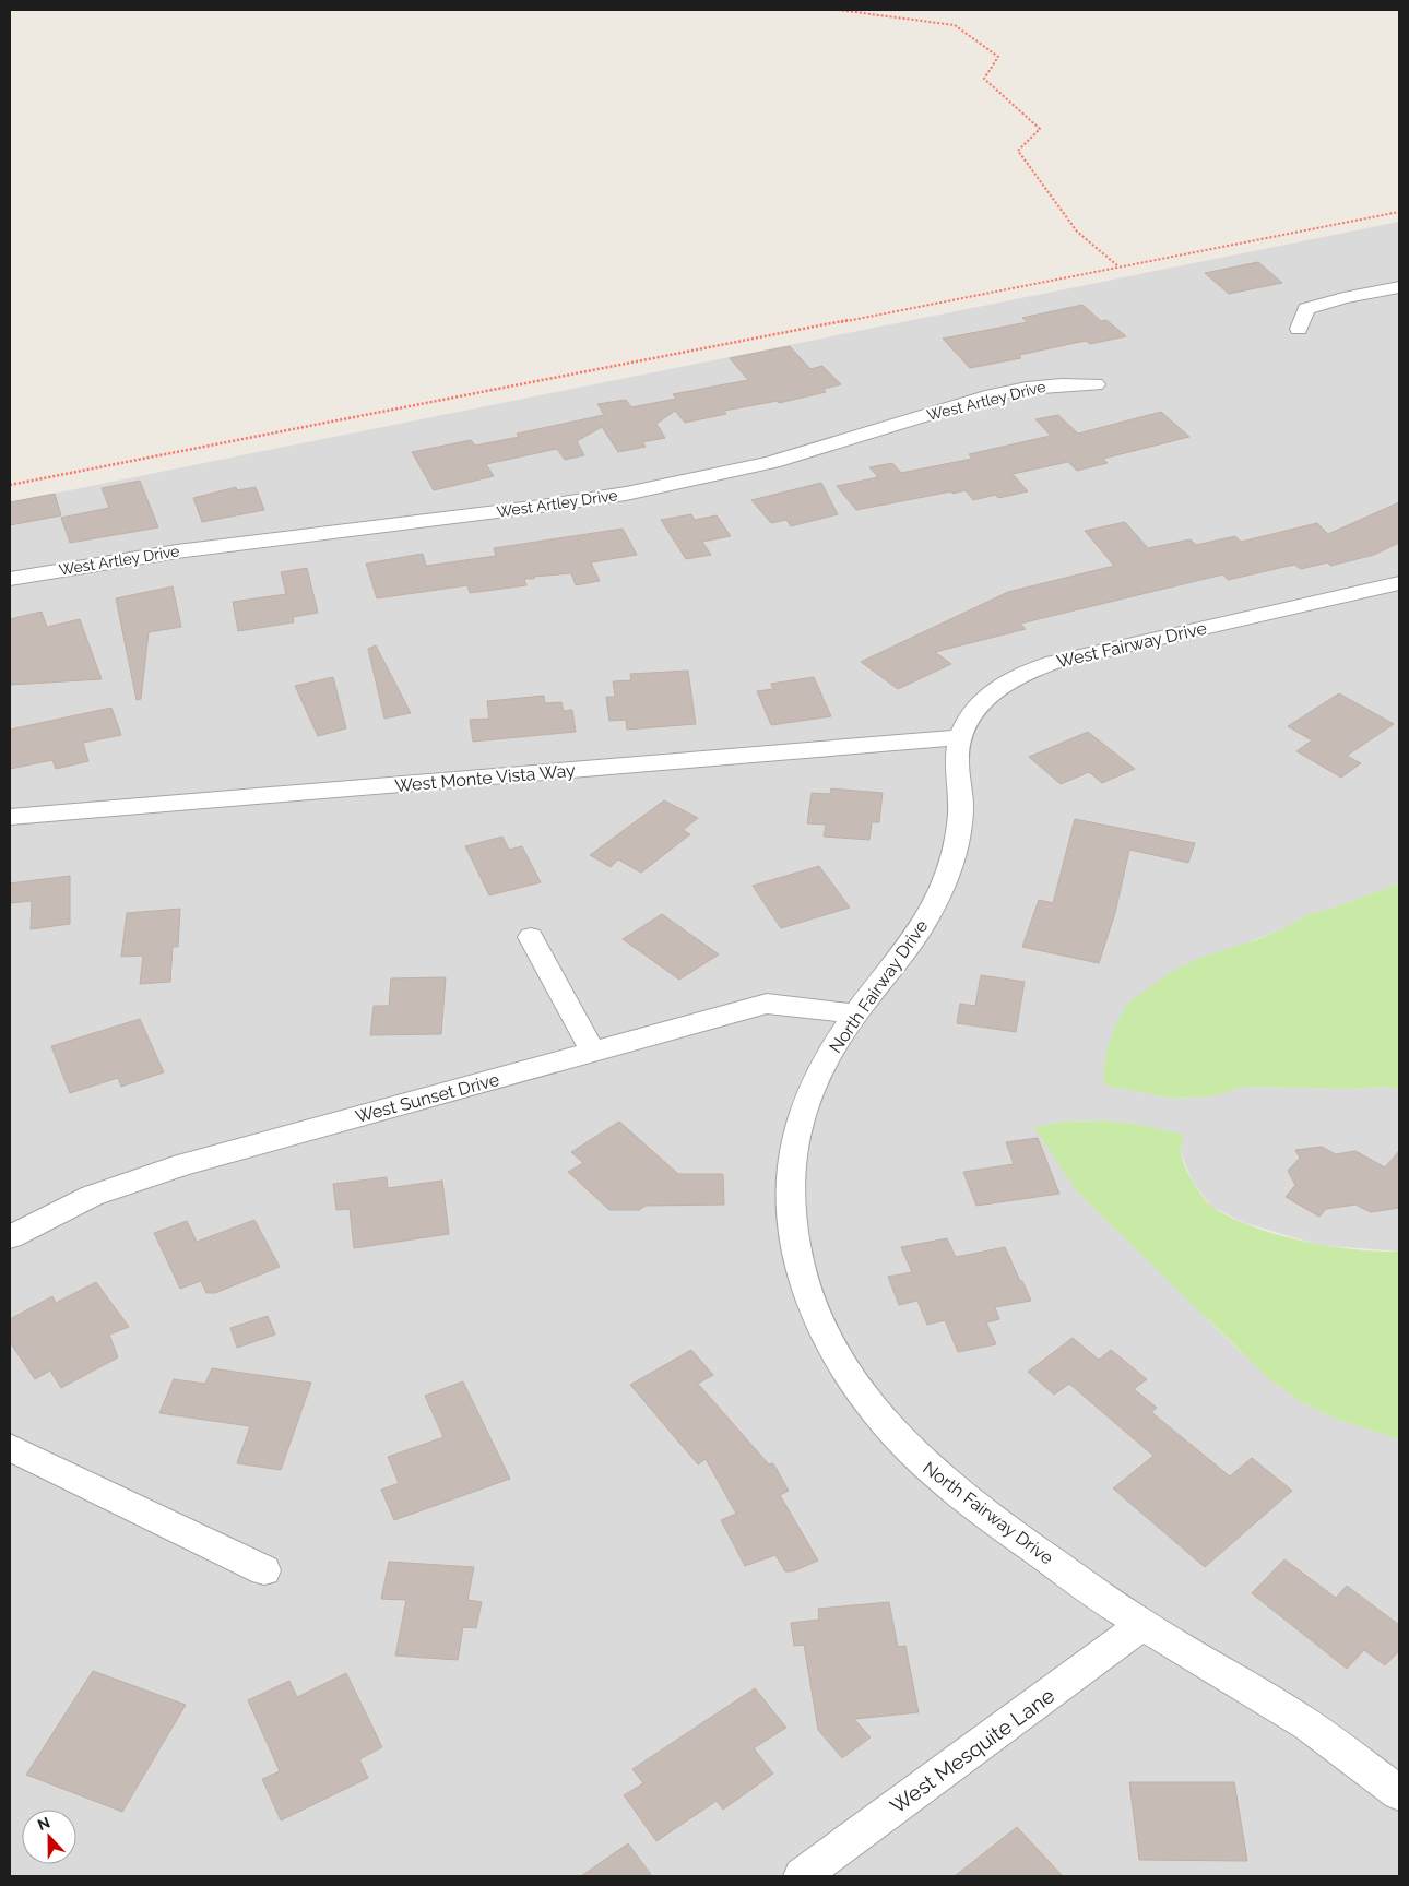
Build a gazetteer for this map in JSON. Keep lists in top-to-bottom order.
{
  "streets": {
    "street": [
      "West Artley Drive",
      "West Fairway Drive",
      "West Monte Vista Way",
      "North Fairway Drive",
      "West Sunset Drive",
      "West Mesquite Lane"
    ]
  },
  "crossings": [
    ["West Fairway Drive", "West Monte Vista Way"],
    ["West Fairway Drive", "North Fairway Drive"],
    ["North Fairway Drive", "West Sunset Drive"],
    ["North Fairway Drive", "West Mesquite Lane"]
  ],
  "north": "top"
}
